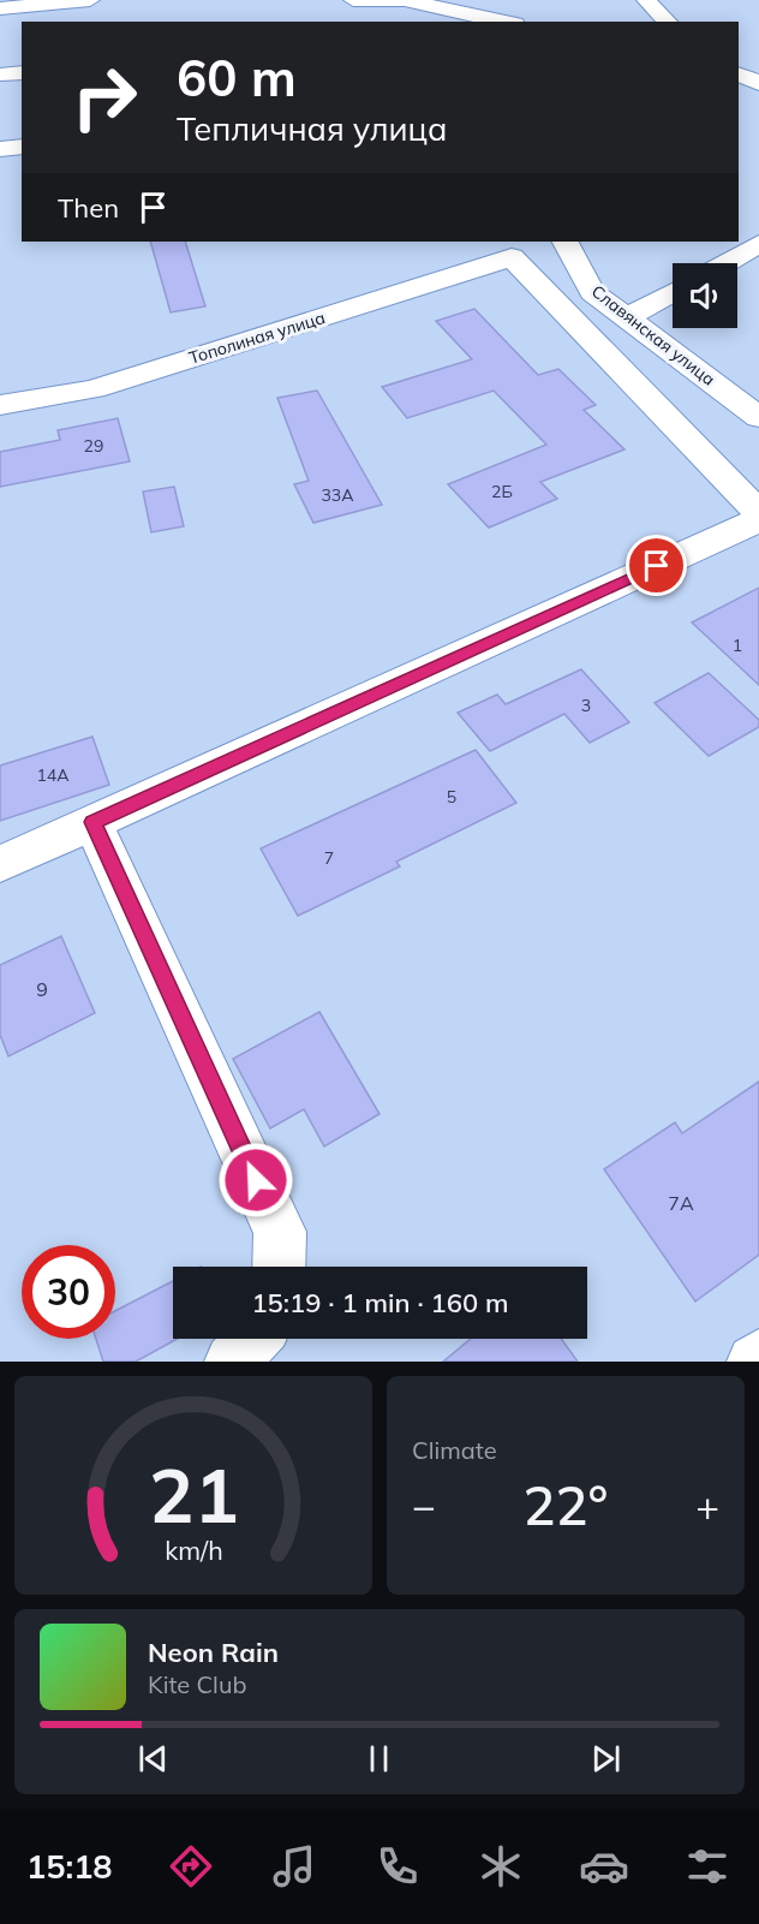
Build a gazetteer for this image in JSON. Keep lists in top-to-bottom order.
{
  "streets": {
    "street": ["Славянская улица", "Тополиная улица"]
  },
  "house_numbers": [
    "29",
    "2Б",
    "33А",
    "1",
    "3",
    "14А",
    "5",
    "7",
    "9",
    "7А"
  ],
  "page": {
    "turn": ["60 m", "Тепличная улица"],
    "then": "Then",
    "limit": "30",
    "trip": "15:19 · 1 min · 160 m",
    "tile": "Climate",
    "heat": ["−", "22°", "+"],
    "song": ["Neon Rain", "Kite Club"],
    "tabs": "15:18",
    "gauge": ["21", "km/h"]
  }
}
